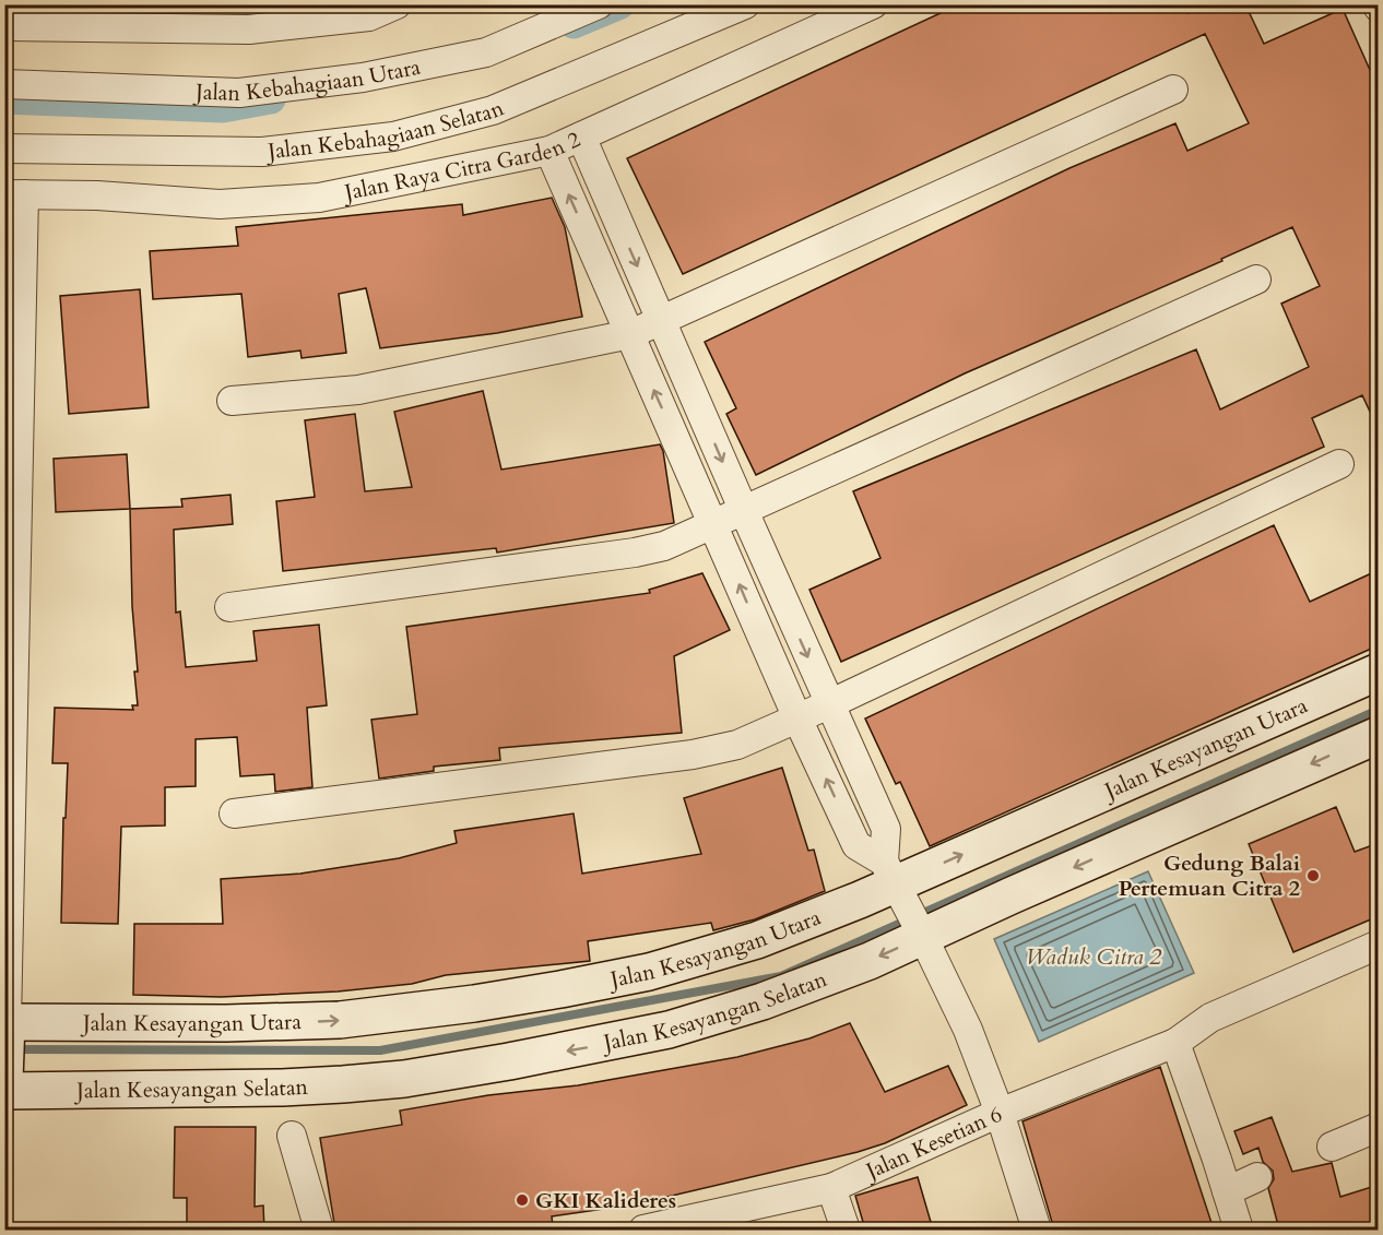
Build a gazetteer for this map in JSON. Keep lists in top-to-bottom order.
{
  "streets": {
    "street": [
      "Jalan Kebahagiaan Utara",
      "Jalan Kebahagiaan Selatan",
      "Jalan Raya Citra Garden 2",
      "Jalan Kesayangan Utara",
      "Jalan Kesayangan Selatan",
      "Jalan Kesetian 6"
    ]
  },
  "crossings": [
    ["Jalan Raya Citra Garden 2", "Jalan Kesayangan Utara"]
  ],
  "water": ["Waduk Citra 2"],
  "places": ["Gedung Balai Pertemuan Citra 2", "GKI Kalideres"]
}
